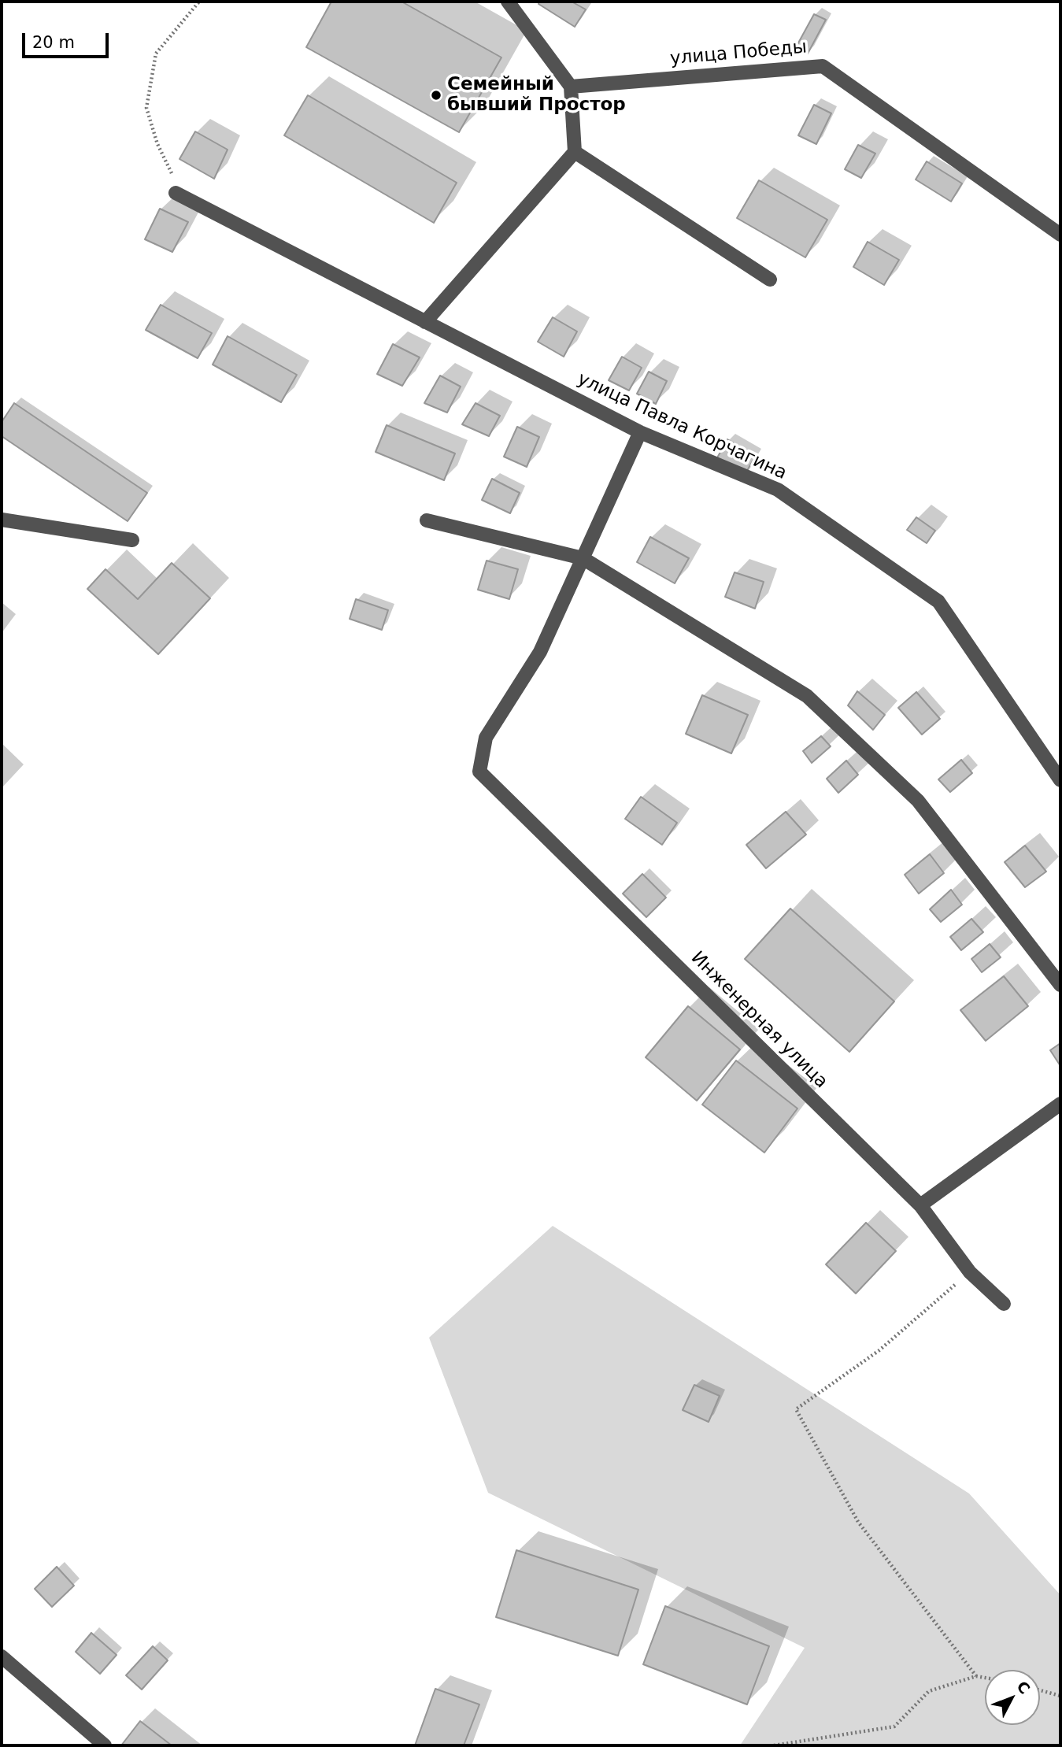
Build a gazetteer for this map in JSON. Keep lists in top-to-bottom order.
{
  "streets": {
    "street": ["улица Победы", "улица Павла Корчагина", "Инженерная улица"]
  },
  "places": ["Семейный бывший Простор"],
  "scale_bar": "20 m",
  "north": "top right"
}
